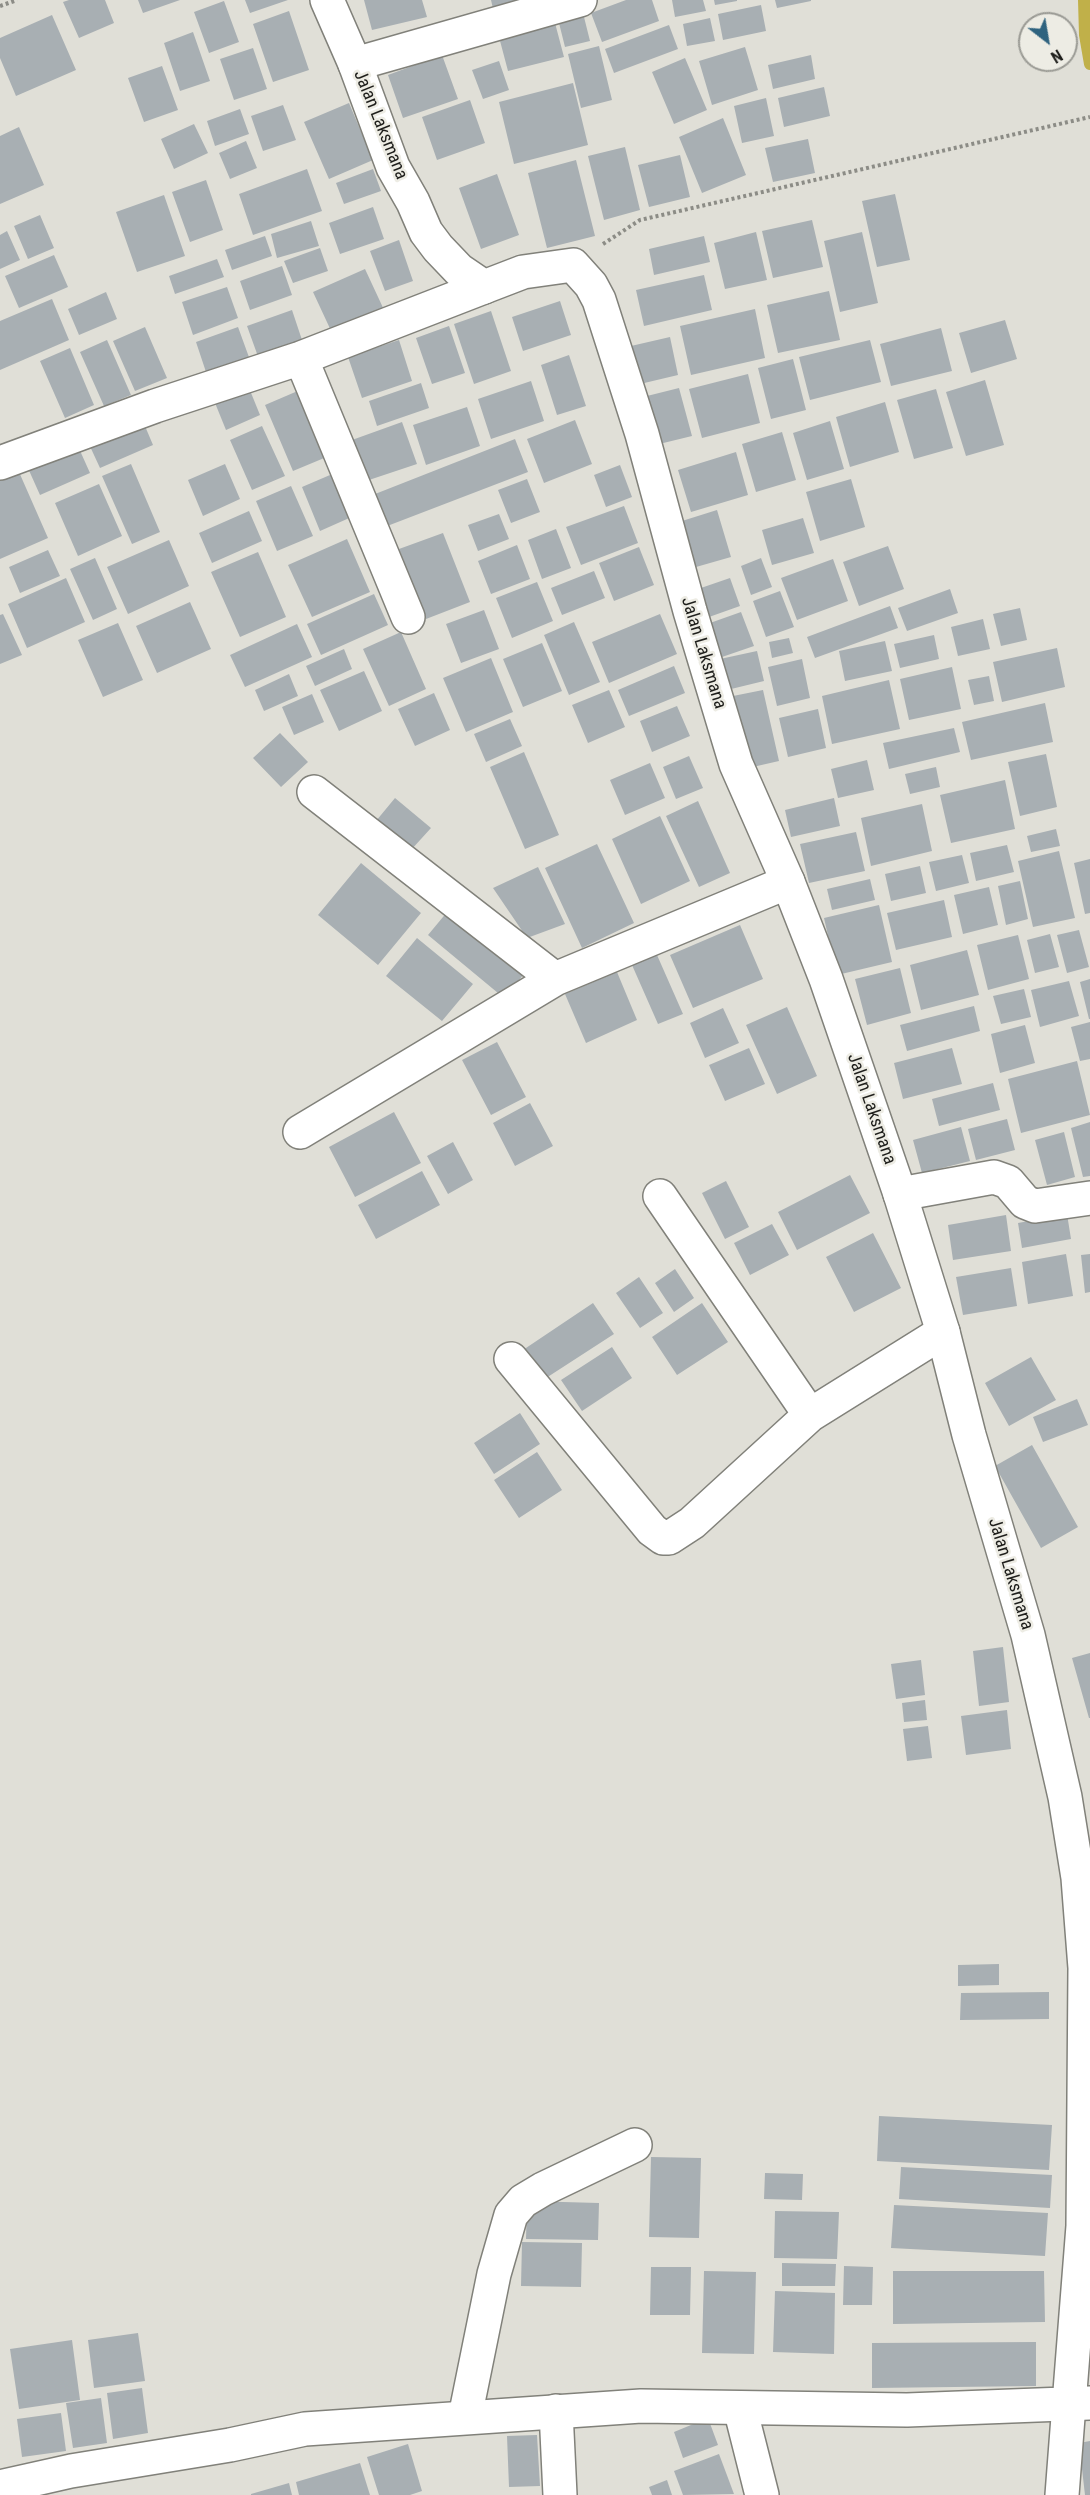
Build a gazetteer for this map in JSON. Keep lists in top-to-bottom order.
{
  "streets": {
    "street": ["Jalan Laksmana"]
  },
  "north": "bottom right"
}
